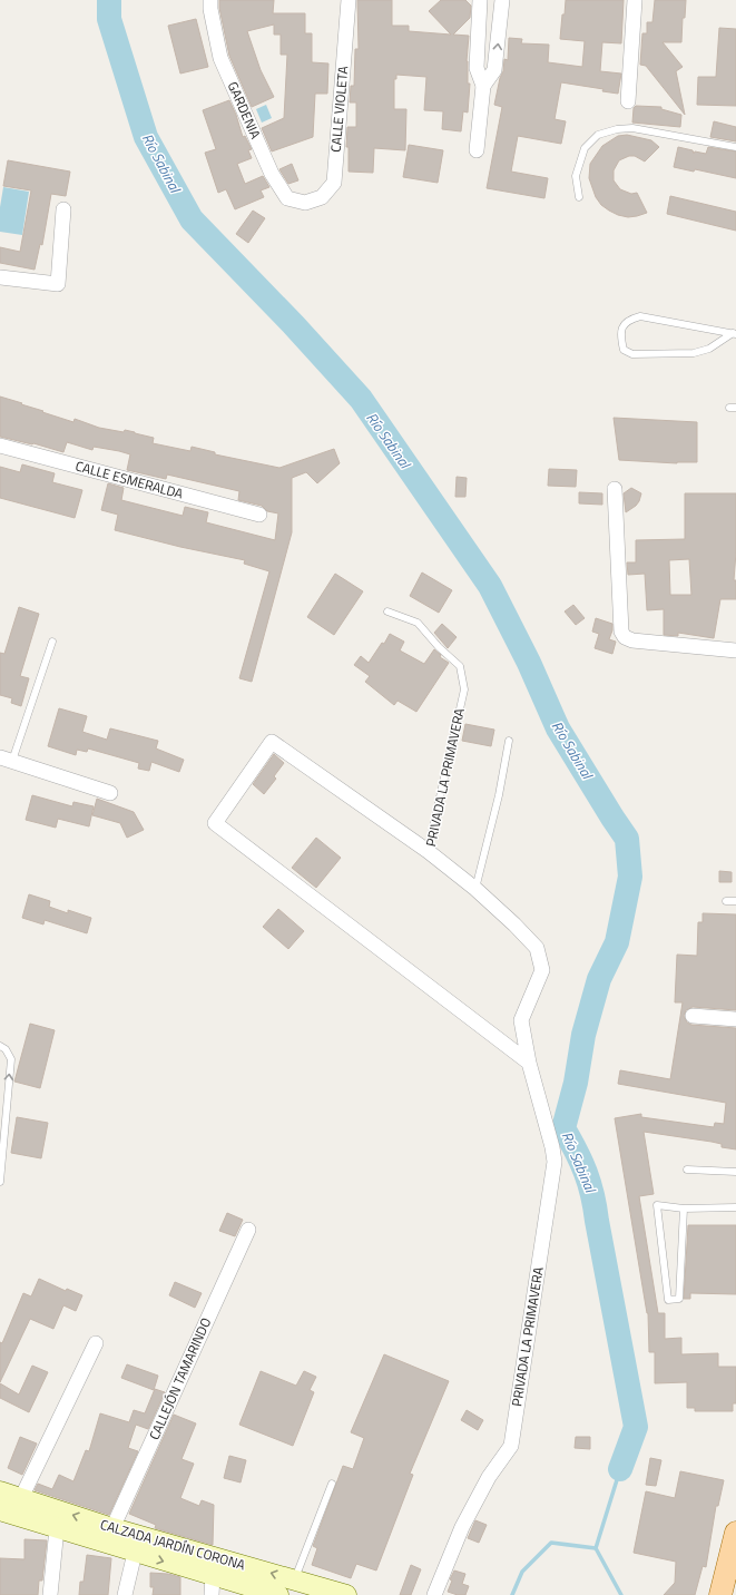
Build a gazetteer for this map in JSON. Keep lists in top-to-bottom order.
{
  "streets": {
    "main road": ["CALZADA JARDÍN CORONA"],
    "street": [
      "CALLE VIOLETA",
      "GARDENIA",
      "CALLE ESMERALDA",
      "PRIVADA LA PRIMAVERA",
      "CALLEJÓN TAMARINDO"
    ]
  },
  "crossings": [
    ["CALLE VIOLETA", "GARDENIA"],
    ["CALLEJÓN TAMARINDO", "CALZADA JARDÍN CORONA"]
  ],
  "water": ["Río Sabinal"]
}
